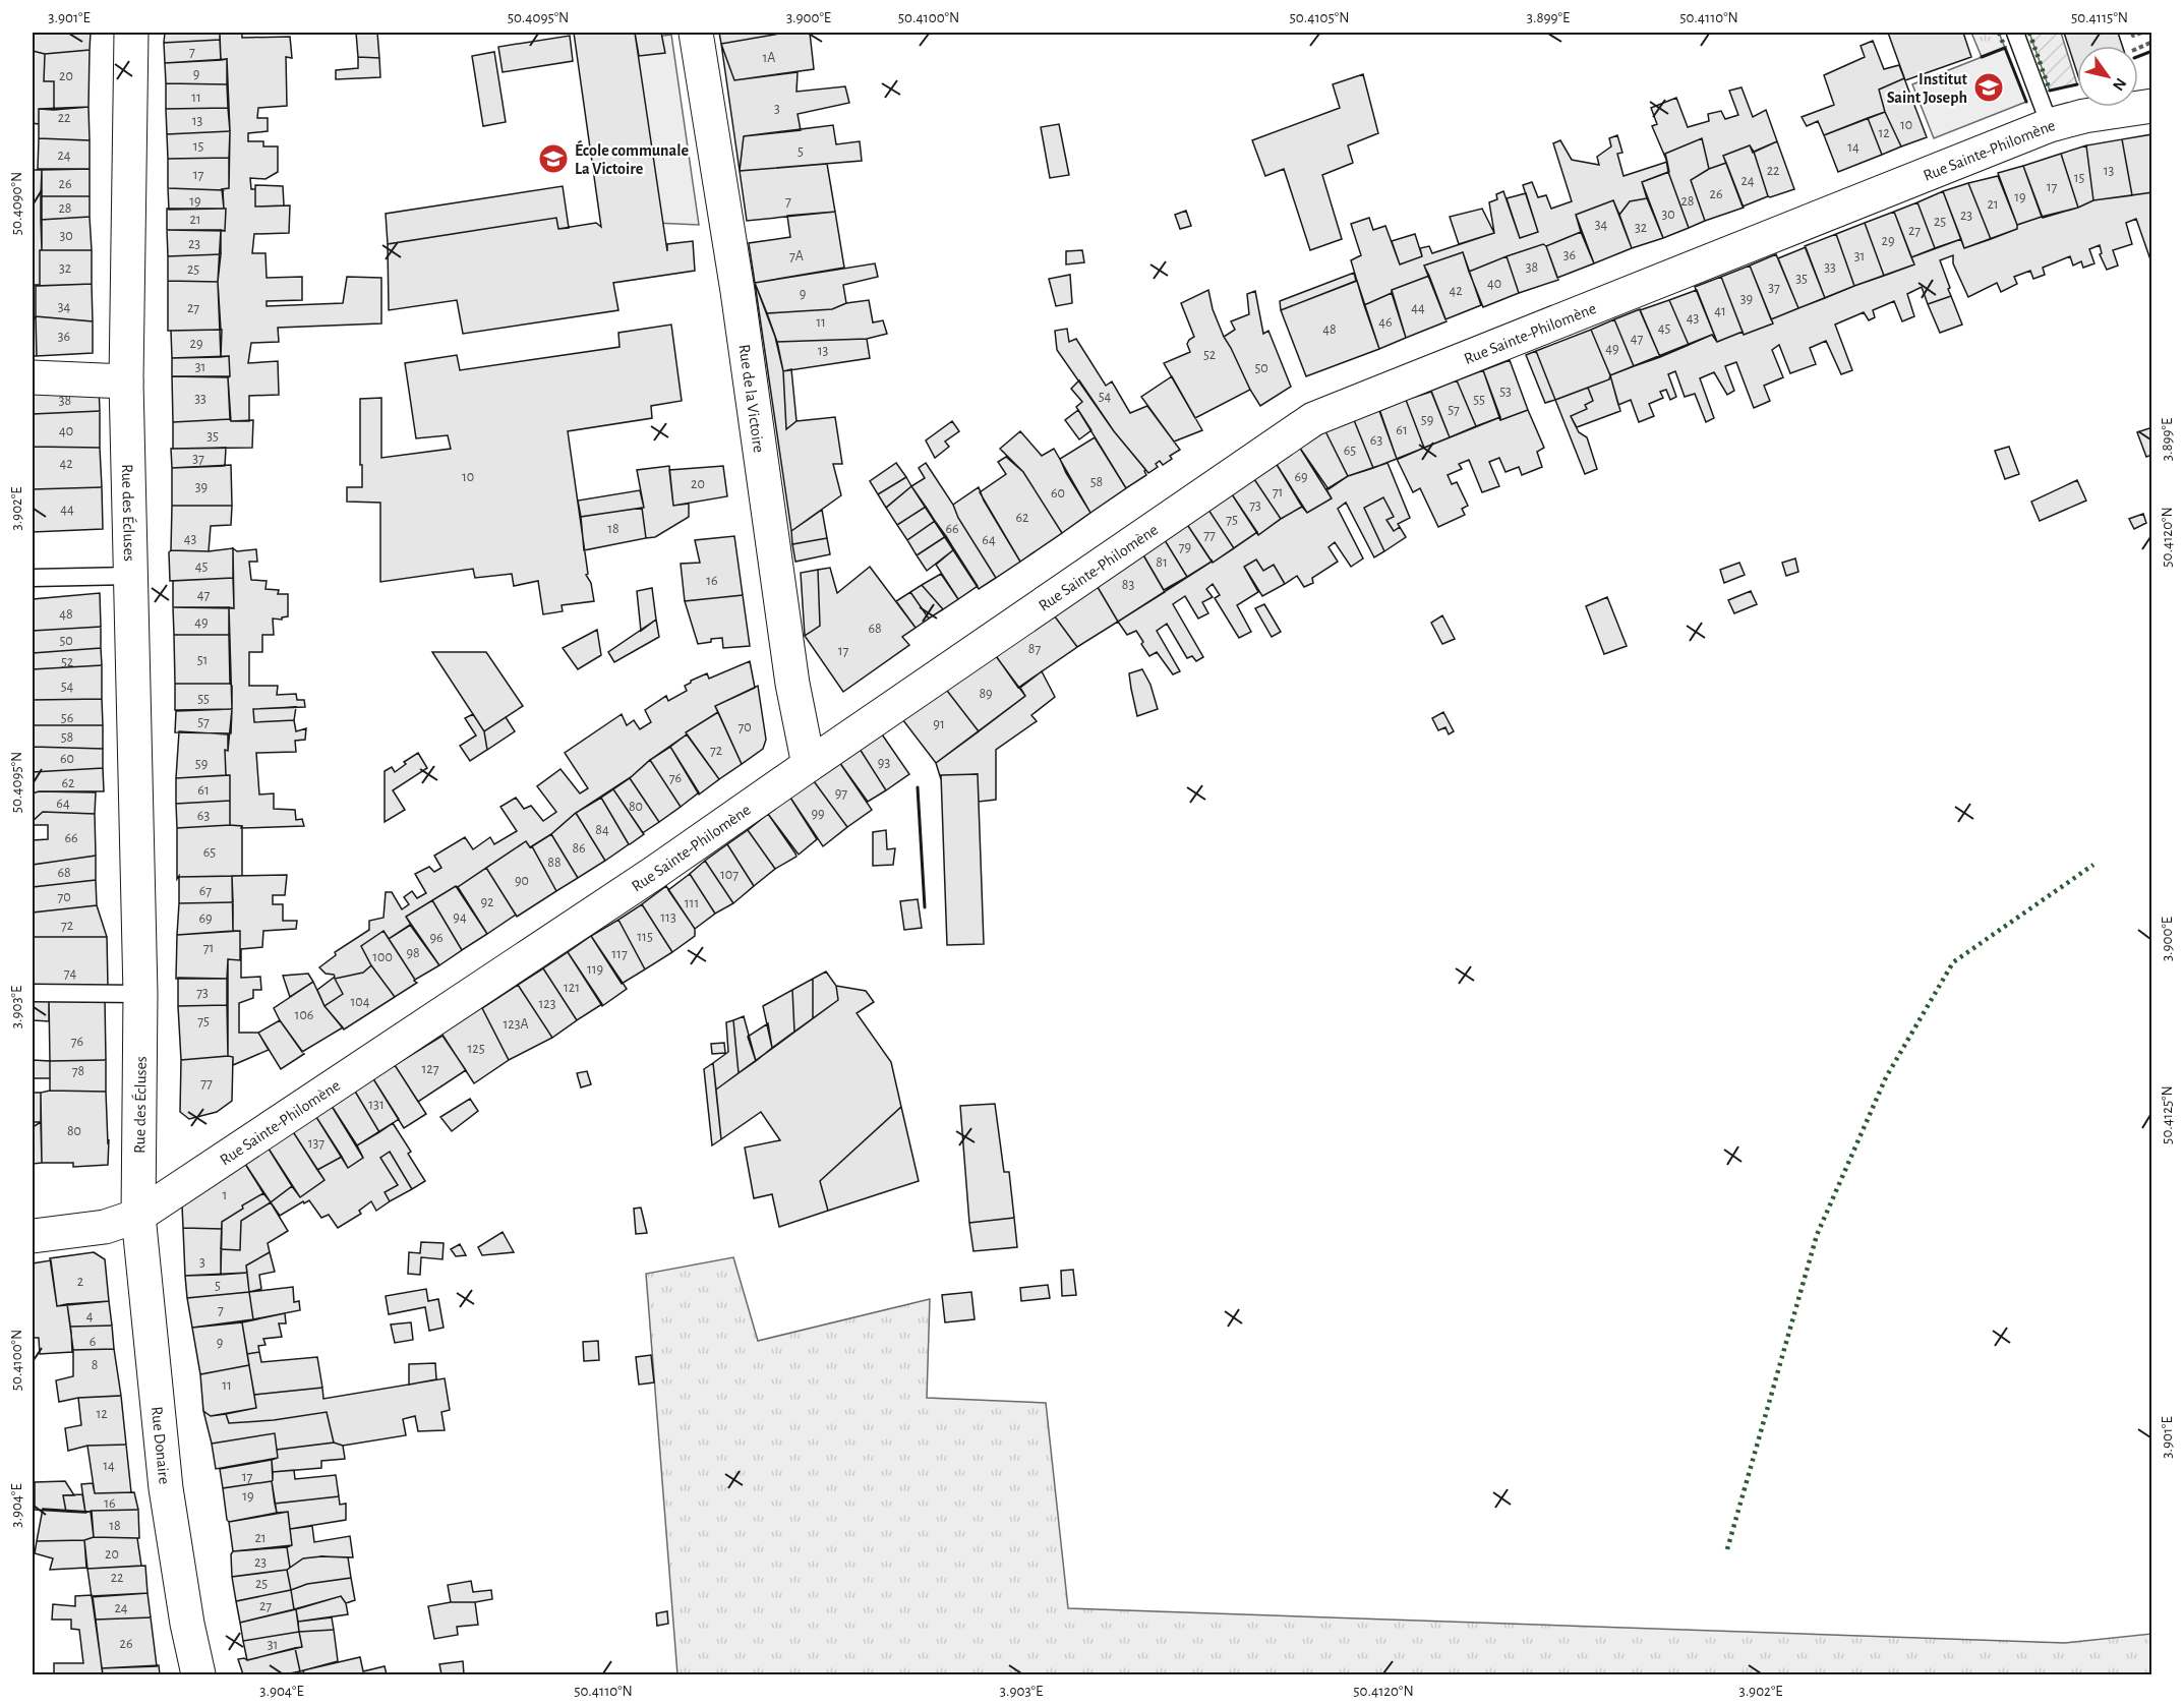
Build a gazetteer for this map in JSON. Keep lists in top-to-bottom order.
{
  "streets": {
    "street": [
      "Rue Sainte-Philomène",
      "Rue de la Victoire",
      "Rue des Écluses",
      "Rue Donaire"
    ]
  },
  "crossings": [
    ["Rue Sainte-Philomène", "Rue de la Victoire"],
    ["Rue Sainte-Philomène", "Rue des Écluses"],
    ["Rue Sainte-Philomène", "Rue Donaire"],
    ["Rue des Écluses", "Rue Donaire"]
  ],
  "places": {
    "school or university": ["Institut Saint Joseph", "École communale La Victoire"]
  },
  "house_numbers": [
    "7",
    "1A",
    "9",
    "20",
    "11",
    "3",
    "22",
    "13",
    "10",
    "12",
    "15",
    "14",
    "5",
    "24",
    "22",
    "13",
    "17",
    "15",
    "24",
    "26",
    "17",
    "26",
    "19",
    "19",
    "7",
    "28",
    "21",
    "28",
    "30",
    "23",
    "21",
    "25",
    "34",
    "32",
    "27",
    "30",
    "29",
    "23",
    "36",
    "7A",
    "31",
    "38",
    "33",
    "32",
    "25",
    "35",
    "40",
    "37",
    "42",
    "9",
    "39",
    "34",
    "27",
    "44",
    "41",
    "43",
    "11",
    "46",
    "45",
    "48",
    "36",
    "47",
    "29",
    "49",
    "13",
    "52",
    "31",
    "50",
    "53",
    "54",
    "33",
    "55",
    "38",
    "57",
    "59",
    "61",
    "40",
    "35",
    "63",
    "65",
    "37",
    "42",
    "10",
    "69",
    "58",
    "20",
    "39",
    "71",
    "60",
    "73",
    "44",
    "62",
    "75",
    "18",
    "66",
    "77",
    "43",
    "64",
    "79",
    "81",
    "45",
    "16",
    "83",
    "47",
    "48",
    "49",
    "68",
    "50",
    "87",
    "17",
    "51",
    "52",
    "54",
    "89",
    "55",
    "56",
    "57",
    "91",
    "70",
    "58",
    "72",
    "60",
    "93",
    "59",
    "76",
    "62",
    "61",
    "97",
    "64",
    "80",
    "99",
    "63",
    "84",
    "66",
    "86",
    "65",
    "88",
    "68",
    "107",
    "90",
    "67",
    "70",
    "92",
    "111",
    "94",
    "113",
    "69",
    "72",
    "115",
    "96",
    "71",
    "98",
    "117",
    "100",
    "119",
    "74",
    "121",
    "73",
    "104",
    "123",
    "106",
    "75",
    "123A",
    "76",
    "125",
    "127",
    "78",
    "77",
    "131",
    "80",
    "137",
    "1",
    "3",
    "2",
    "5",
    "7",
    "4",
    "6",
    "9",
    "8",
    "11",
    "12",
    "14",
    "17",
    "19",
    "16",
    "18",
    "21",
    "20",
    "23",
    "22",
    "25",
    "27",
    "24",
    "26",
    "31"
  ],
  "north": "bottom right",
  "coordinates": [
    "3.901°E",
    "50.4095°N",
    "3.900°E",
    "50.4100°N",
    "50.4105°N",
    "3.899°E",
    "50.4110°N",
    "50.4115°N",
    "50.4090°N",
    "3.902°E",
    "50.4120°N",
    "3.903°E",
    "50.4125°N",
    "3.904°E"
  ]
}
